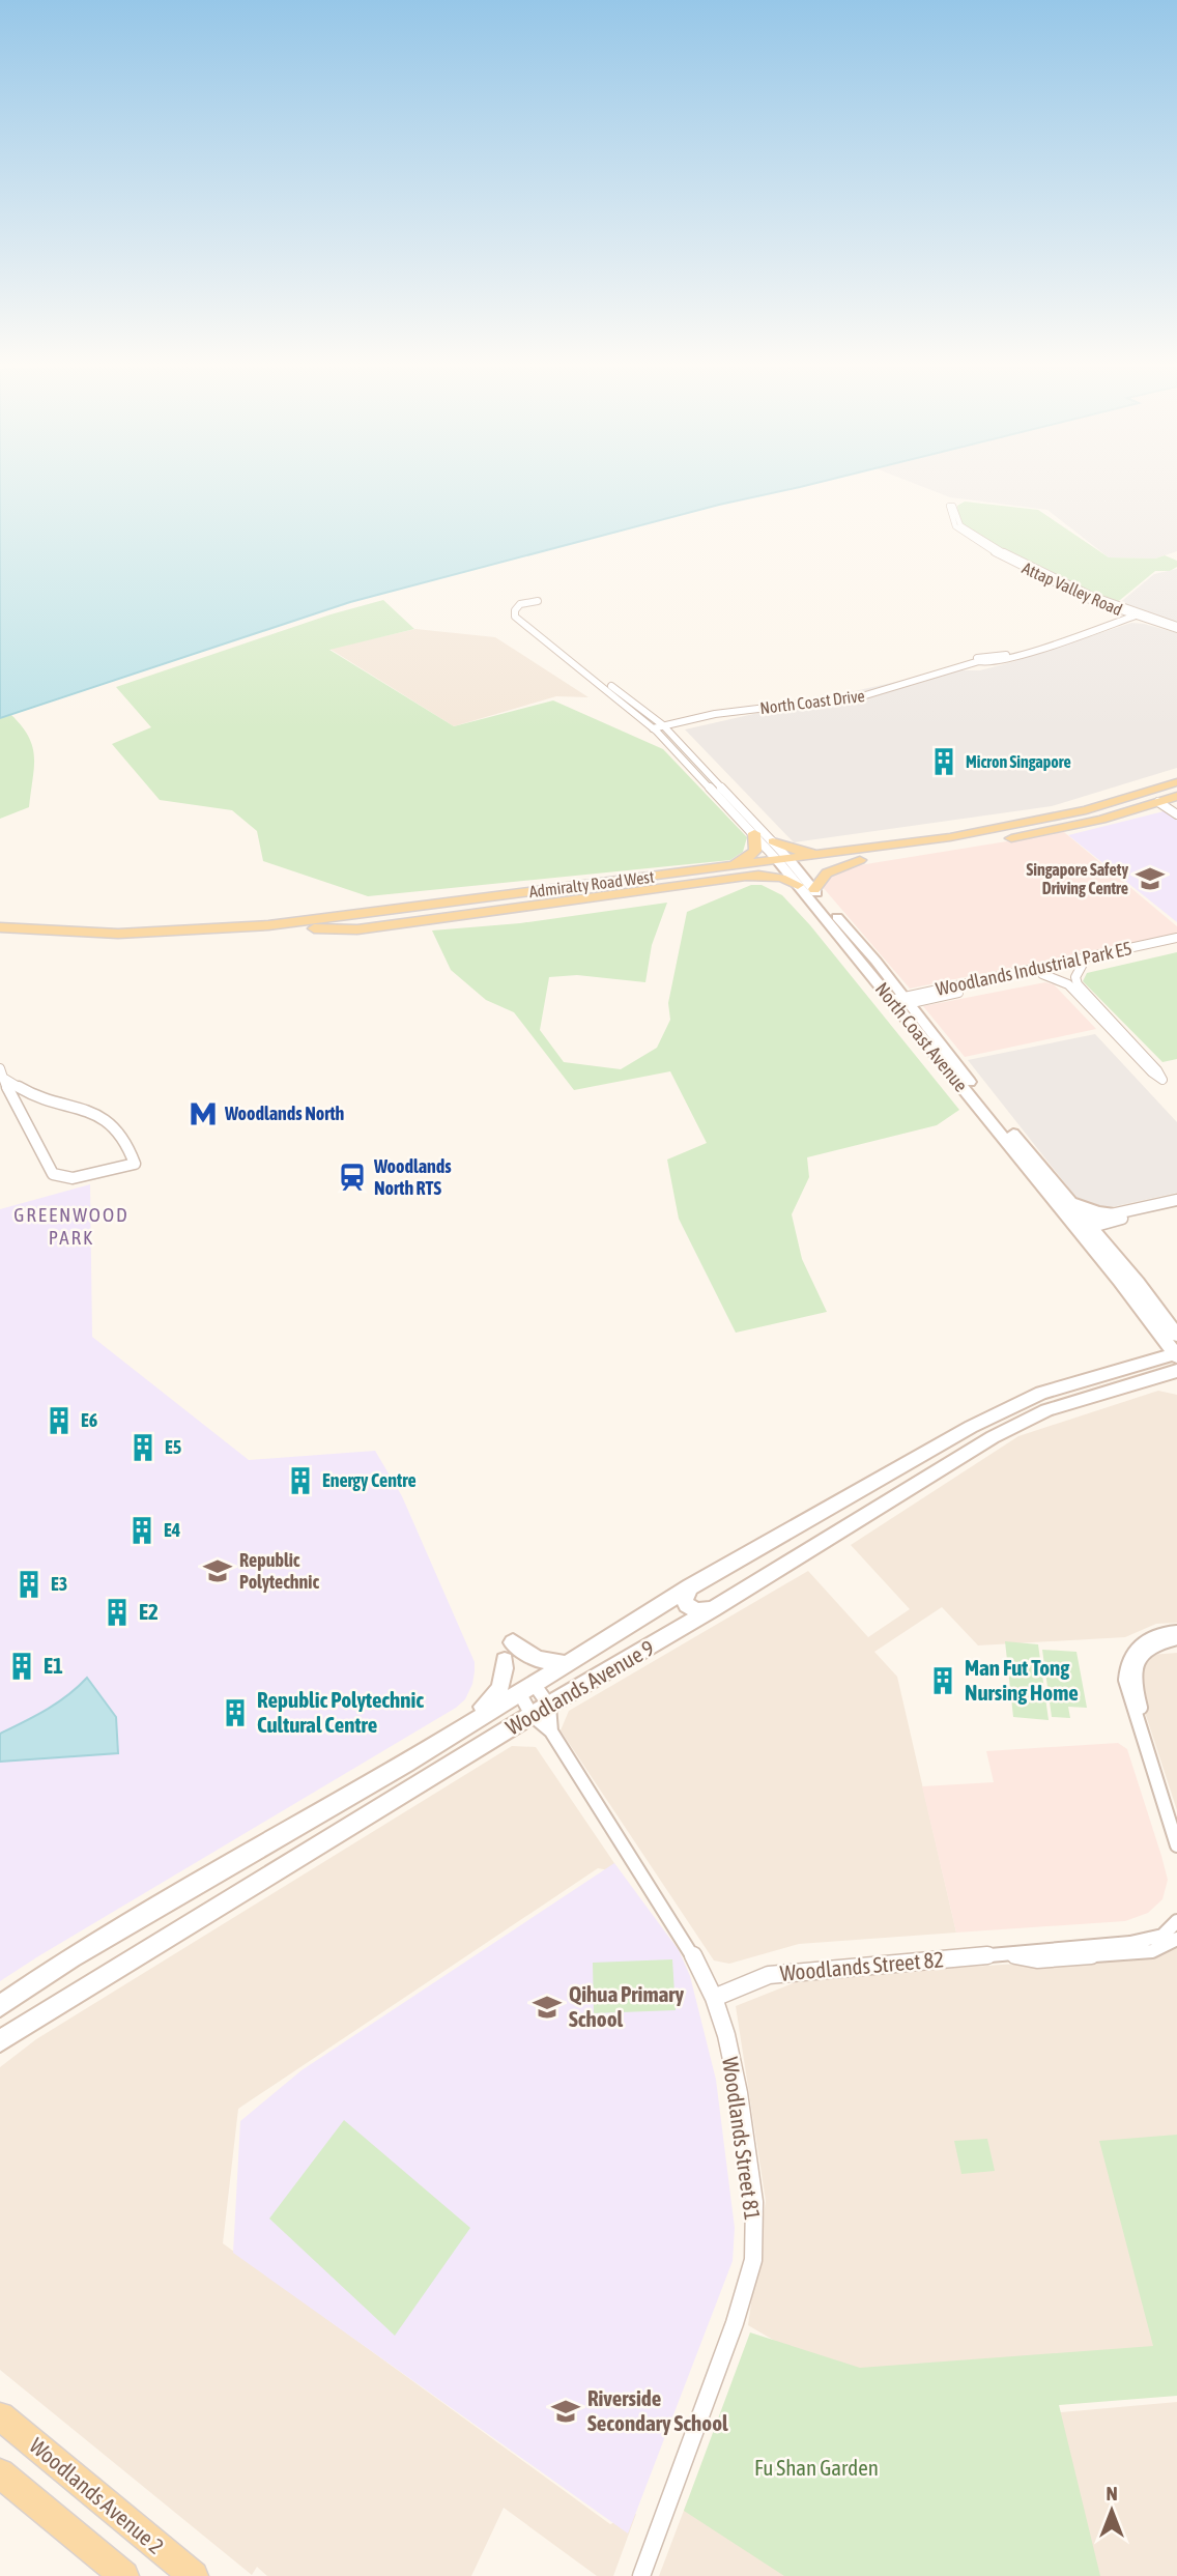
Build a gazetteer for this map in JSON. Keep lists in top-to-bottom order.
{
  "streets": {
    "main road": [
      "Admiralty Road West",
      "North Coast Avenue",
      "Woodlands Avenue 9",
      "Woodlands Avenue 2"
    ],
    "street": [
      "Attap Valley Road",
      "North Coast Drive",
      "Woodlands Industrial Park E5",
      "Woodlands Street 82",
      "Woodlands Street 81"
    ]
  },
  "crossings": [
    ["North Coast Drive", "North Coast Avenue"],
    ["Admiralty Road West", "North Coast Avenue"],
    ["Woodlands Industrial Park E5", "North Coast Avenue"],
    ["North Coast Avenue", "Woodlands Avenue 9"],
    ["Woodlands Avenue 9", "Woodlands Street 81"],
    ["Woodlands Street 82", "Woodlands Street 81"]
  ],
  "districts": ["GREENWOOD PARK"],
  "parks": ["Fu Shan Garden"],
  "places": {
    "building": [
      "Micron Singapore",
      "E6",
      "E5",
      "Energy Centre",
      "E4",
      "E3",
      "E2",
      "E1",
      "Man Fut Tong Nursing Home",
      "Republic Polytechnic Cultural Centre"
    ],
    "school or university": [
      "Singapore Safety Driving Centre",
      "Republic Polytechnic",
      "Qihua Primary School",
      "Riverside Secondary School"
    ],
    "metro station": ["Woodlands North"],
    "station": ["Woodlands North RTS"]
  },
  "north": "top"
}
